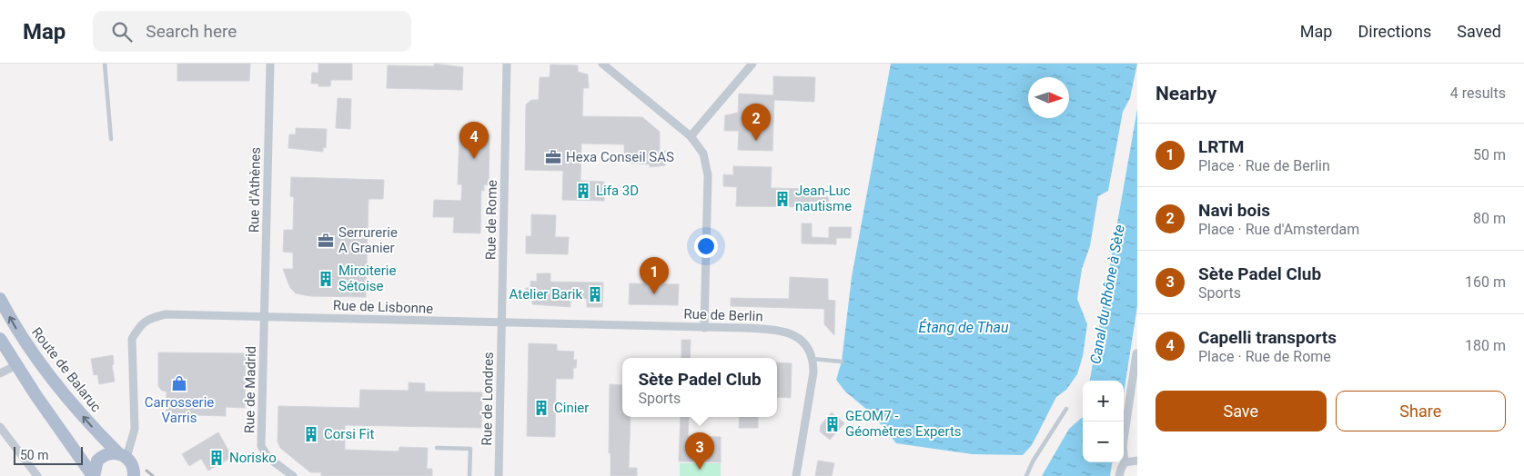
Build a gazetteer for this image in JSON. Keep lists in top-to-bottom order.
{
  "streets": {
    "main road": ["Route de Balaruc"],
    "street": [
      "Rue d'Athènes",
      "Rue de Rome",
      "Rue de Lisbonne",
      "Rue de Berlin",
      "Rue de Madrid",
      "Rue de Londres"
    ]
  },
  "crossings": [
    ["Rue d'Athènes", "Rue de Lisbonne"],
    ["Rue d'Athènes", "Rue de Madrid"],
    ["Rue de Rome", "Rue de Lisbonne"],
    ["Rue de Rome", "Rue de Berlin"],
    ["Rue de Rome", "Rue de Londres"],
    ["Rue de Lisbonne", "Rue de Berlin"],
    ["Rue de Lisbonne", "Route de Balaruc"],
    ["Rue de Lisbonne", "Rue de Madrid"],
    ["Rue de Lisbonne", "Rue de Londres"],
    ["Rue de Berlin", "Rue de Londres"]
  ],
  "water": ["Canal du Rhône à Sète", "Étang de Thau"],
  "places": {
    "office": ["Hexa Conseil SAS", "Serrurerie A Granier"],
    "building": [
      "Lifa 3D",
      "Jean-Luc nautisme",
      "Miroiterie Sétoise",
      "Atelier Barik",
      "Cinier",
      "GEOM7 - Géomètres Experts",
      "Corsi Fit",
      "Norisko"
    ],
    "shop": ["Carrosserie Varris"]
  },
  "scale_bar": "50 m",
  "north": "right",
  "page": {
    "header": "Map",
    "search": "Search here",
    "nav": ["Map", "Directions", "Saved"],
    "heading": ["Nearby", "4 results"],
    "pins": [
      "2",
      "4",
      "1",
      "3"
    ],
    "list": [
      {
        "mark": "1",
        "name": "LRTM",
        "note": "Place · Rue de Berlin",
        "value": "50 m"
      },
      {
        "mark": "2",
        "name": "Navi bois",
        "note": "Place · Rue d'Amsterdam",
        "value": "80 m"
      },
      {
        "mark": "3",
        "name": "Sète Padel Club",
        "note": "Sports",
        "value": "160 m"
      },
      {
        "mark": "4",
        "name": "Capelli transports",
        "note": "Place · Rue de Rome",
        "value": "180 m"
      }
    ],
    "popup": ["Sète Padel Club", "Sports"],
    "buttons": ["Save", "Share"],
    "map_buttons": ["+", "−"],
    "scale": "50 m"
  }
}
